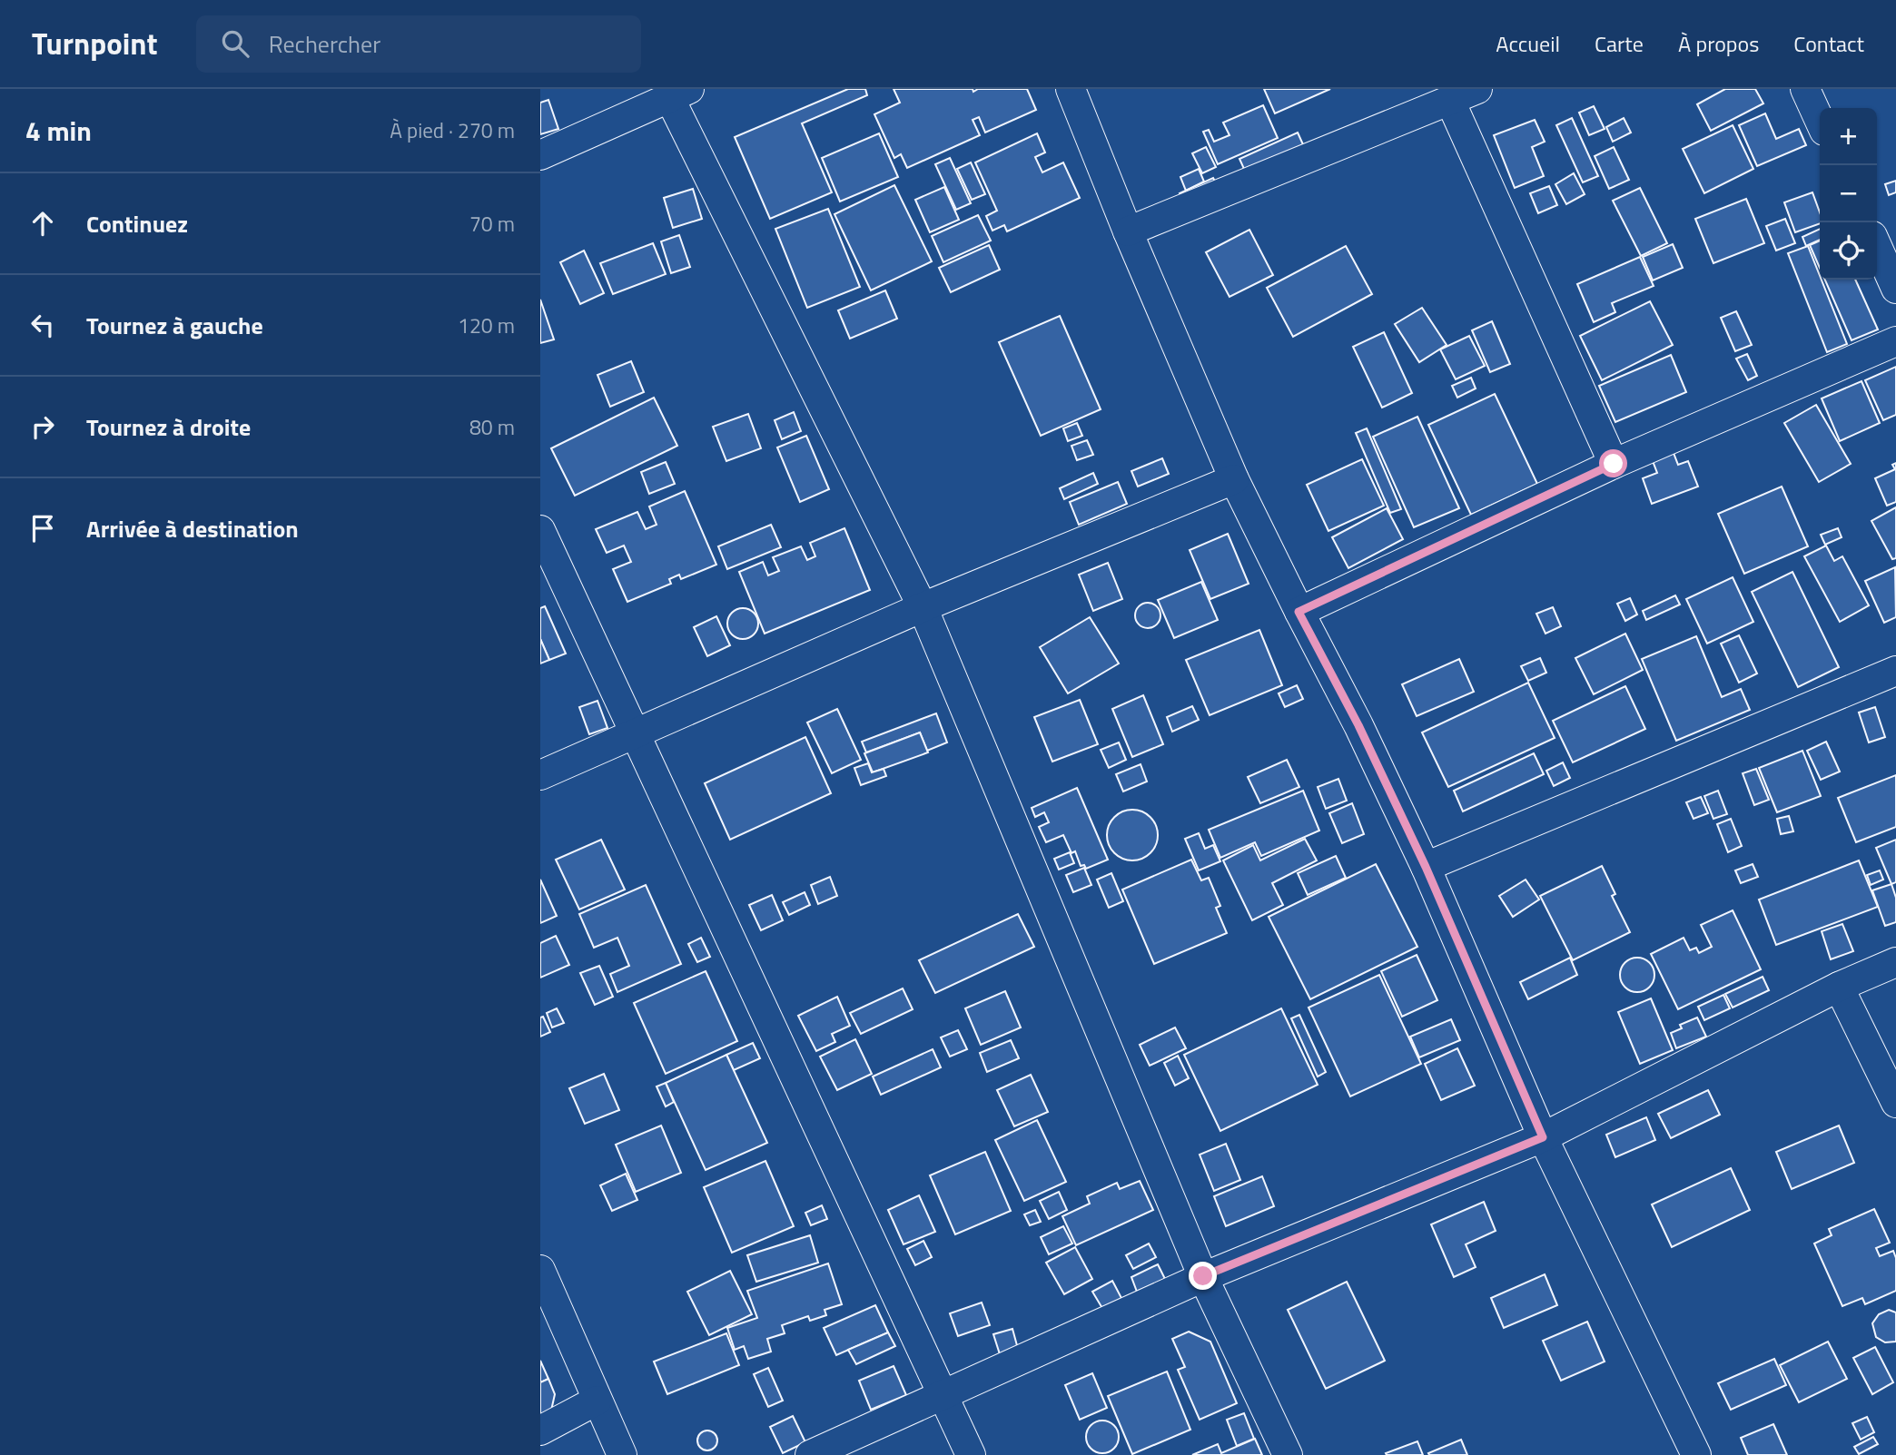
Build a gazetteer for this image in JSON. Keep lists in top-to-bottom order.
{
  "page": {
    "header": "Turnpoint",
    "search": "Rechercher",
    "nav": [
      "Accueil",
      "Carte",
      "À propos",
      "Contact"
    ],
    "heading": ["4 min", "À pied · 270 m"],
    "map_buttons": ["+", "−"],
    "list": [
      ["Continuez", "70 m"],
      ["Tournez à gauche", "120 m"],
      ["Tournez à droite", "80 m"],
      "Arrivée à destination"
    ]
  }
}
